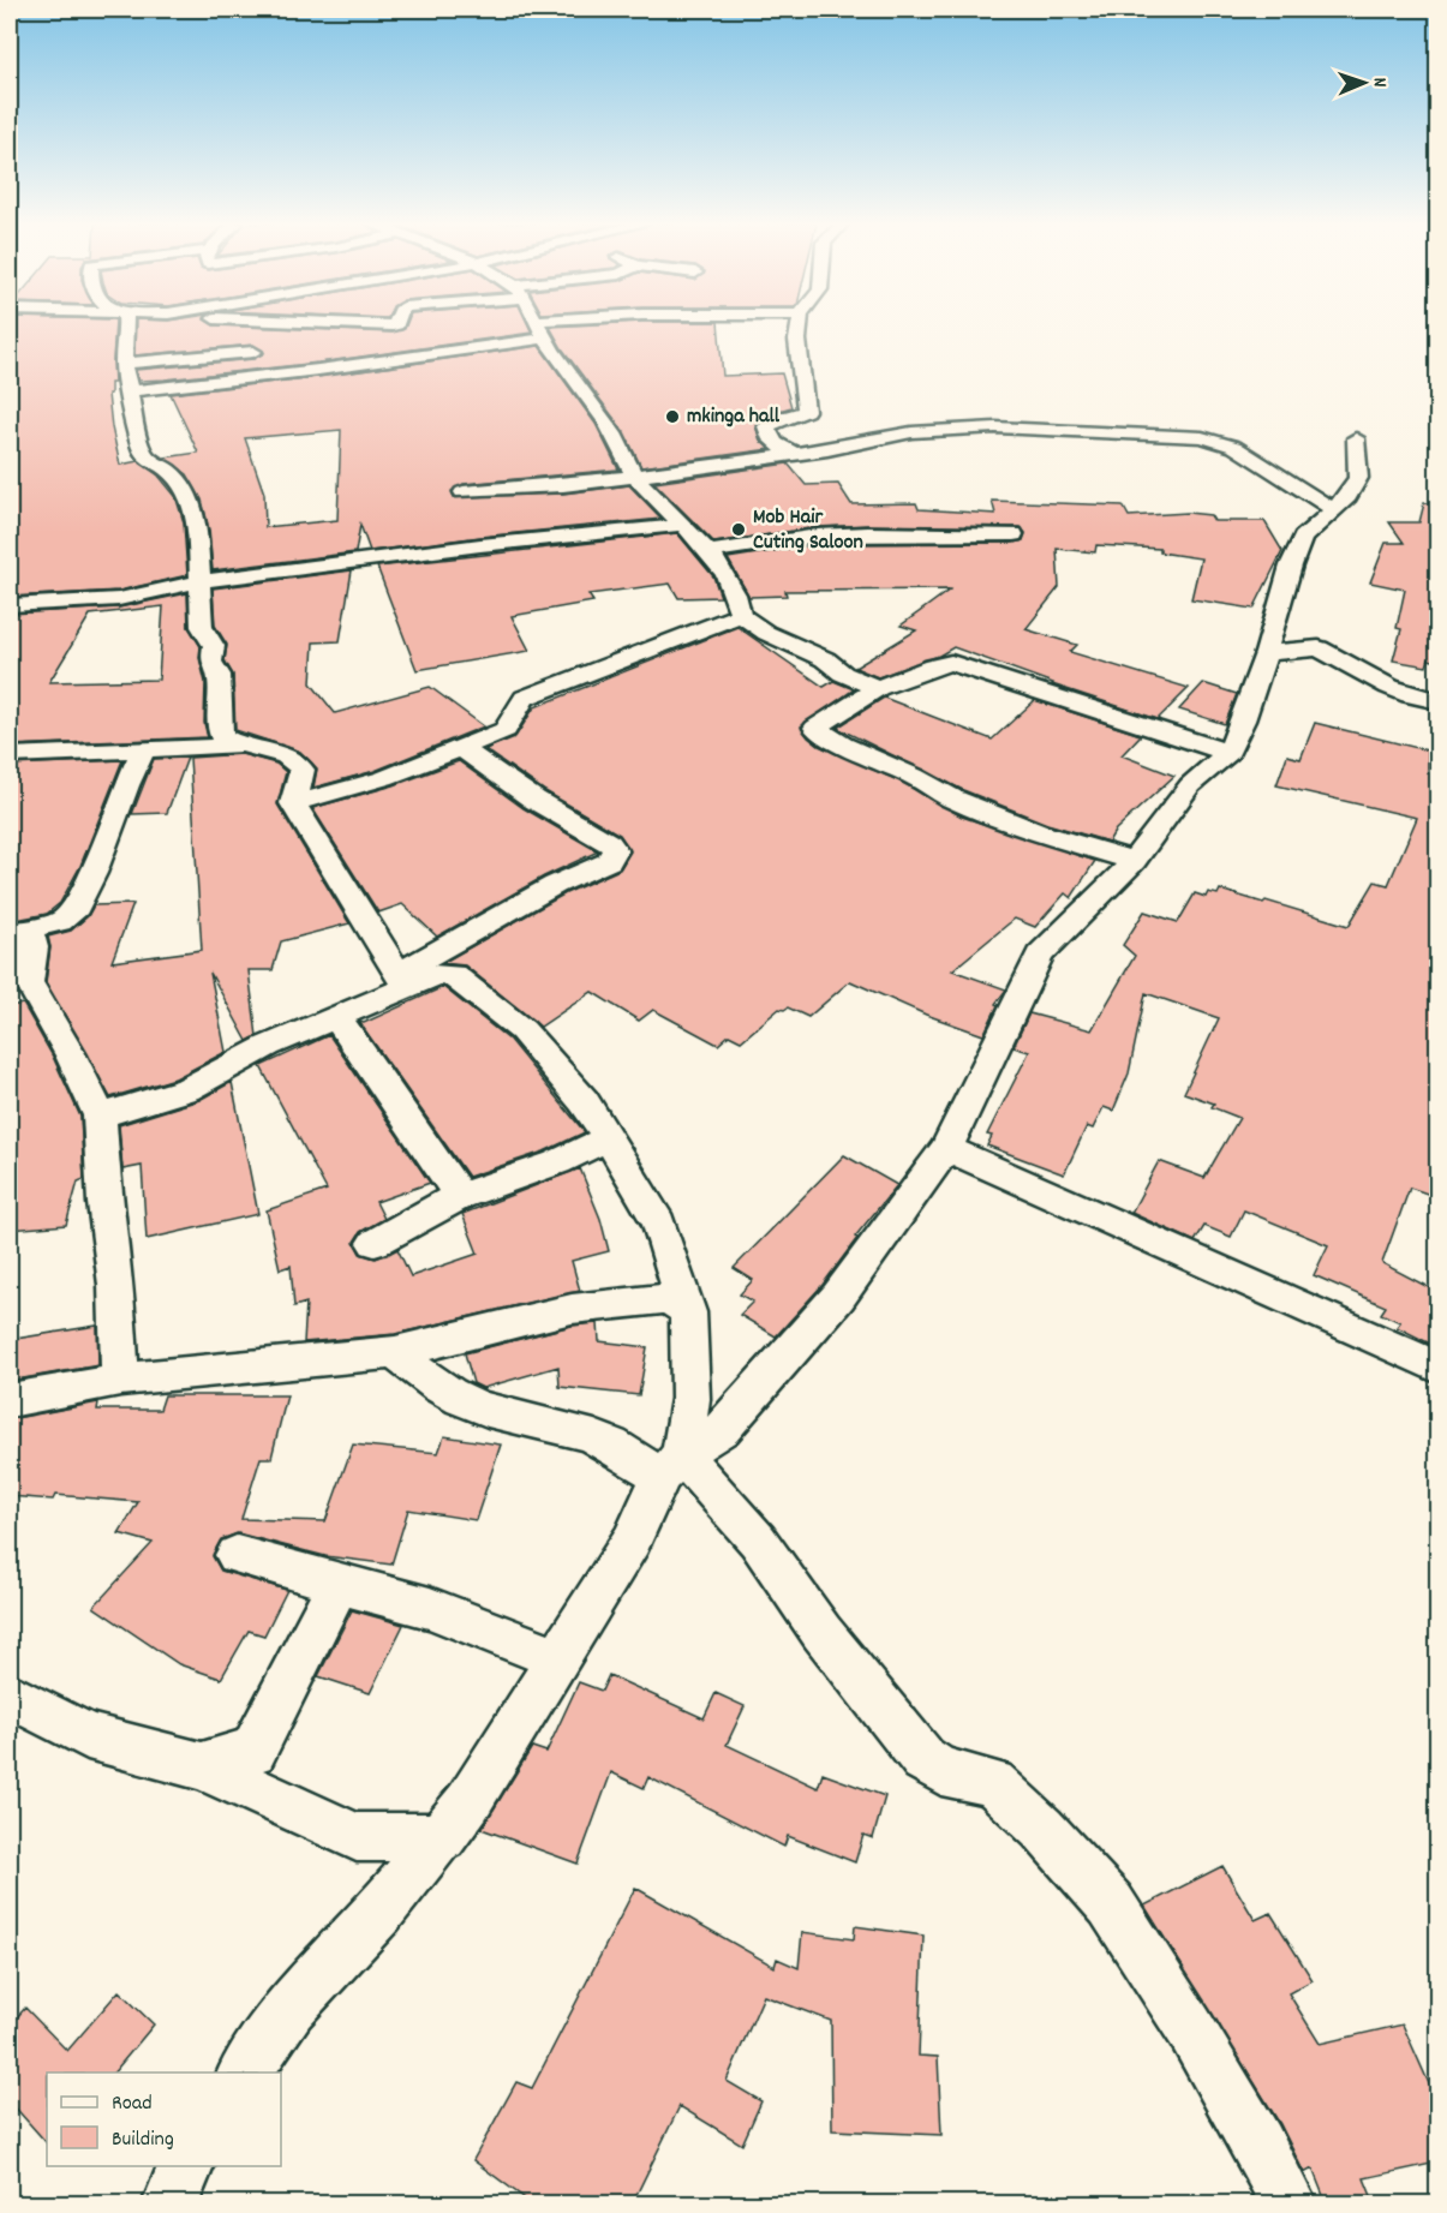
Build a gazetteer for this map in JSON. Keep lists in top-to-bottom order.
{
  "places": ["mkinga hall", "Mob Hair Cuting Saloon"],
  "legend": ["Road", "Building"],
  "north": "right"
}
